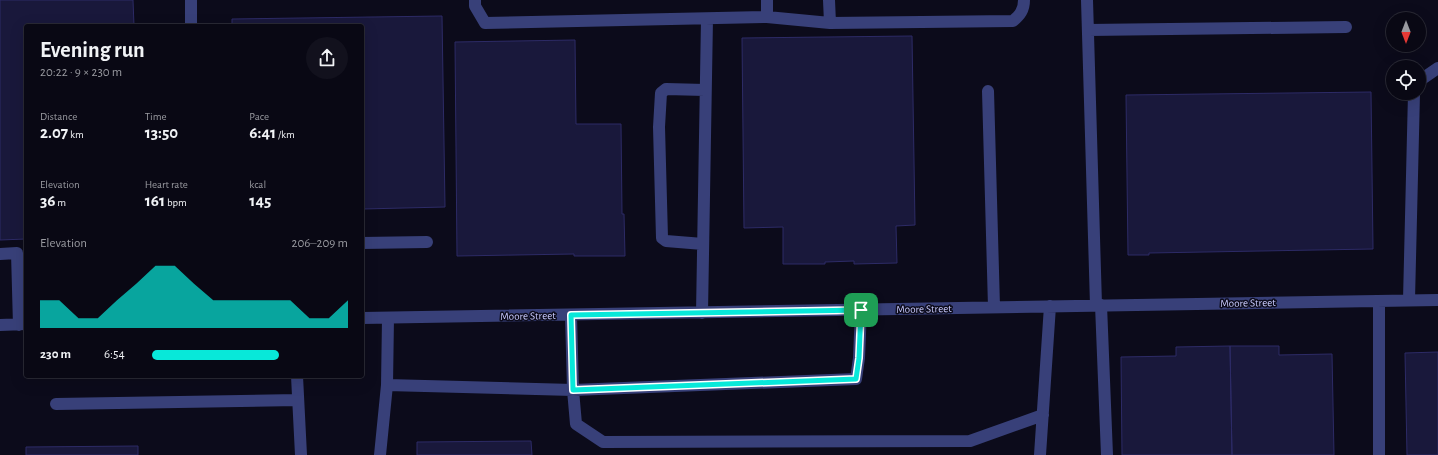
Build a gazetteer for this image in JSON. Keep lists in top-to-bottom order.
{
  "streets": {
    "street": ["Moore Street"]
  },
  "north": "bottom",
  "page": {
    "heading": ["Evening run", "20:22 · 9 × 230 m"],
    "stats": [
      ["Distance", "2.07 km"],
      ["Time", "13:50"],
      ["Pace", "6:41 /km"],
      ["Elevation", "36 m"],
      ["Heart rate", "161 bpm"],
      ["kcal", "145"]
    ],
    "chart": ["Elevation", "206–209 m"],
    "list": [
      {
        "name": "230 m",
        "note": "6:54"
      }
    ]
  }
}
